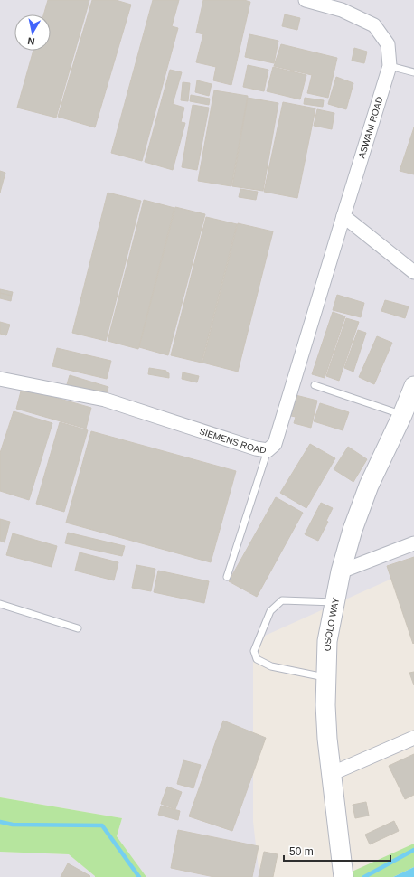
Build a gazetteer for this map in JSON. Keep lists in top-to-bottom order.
{
  "streets": {
    "main road": ["OSOLO WAY"],
    "street": ["ASWANI ROAD", "SIEMENS ROAD"]
  },
  "crossings": [
    ["ASWANI ROAD", "SIEMENS ROAD"]
  ],
  "scale_bar": "50 m",
  "north": "bottom"
}
